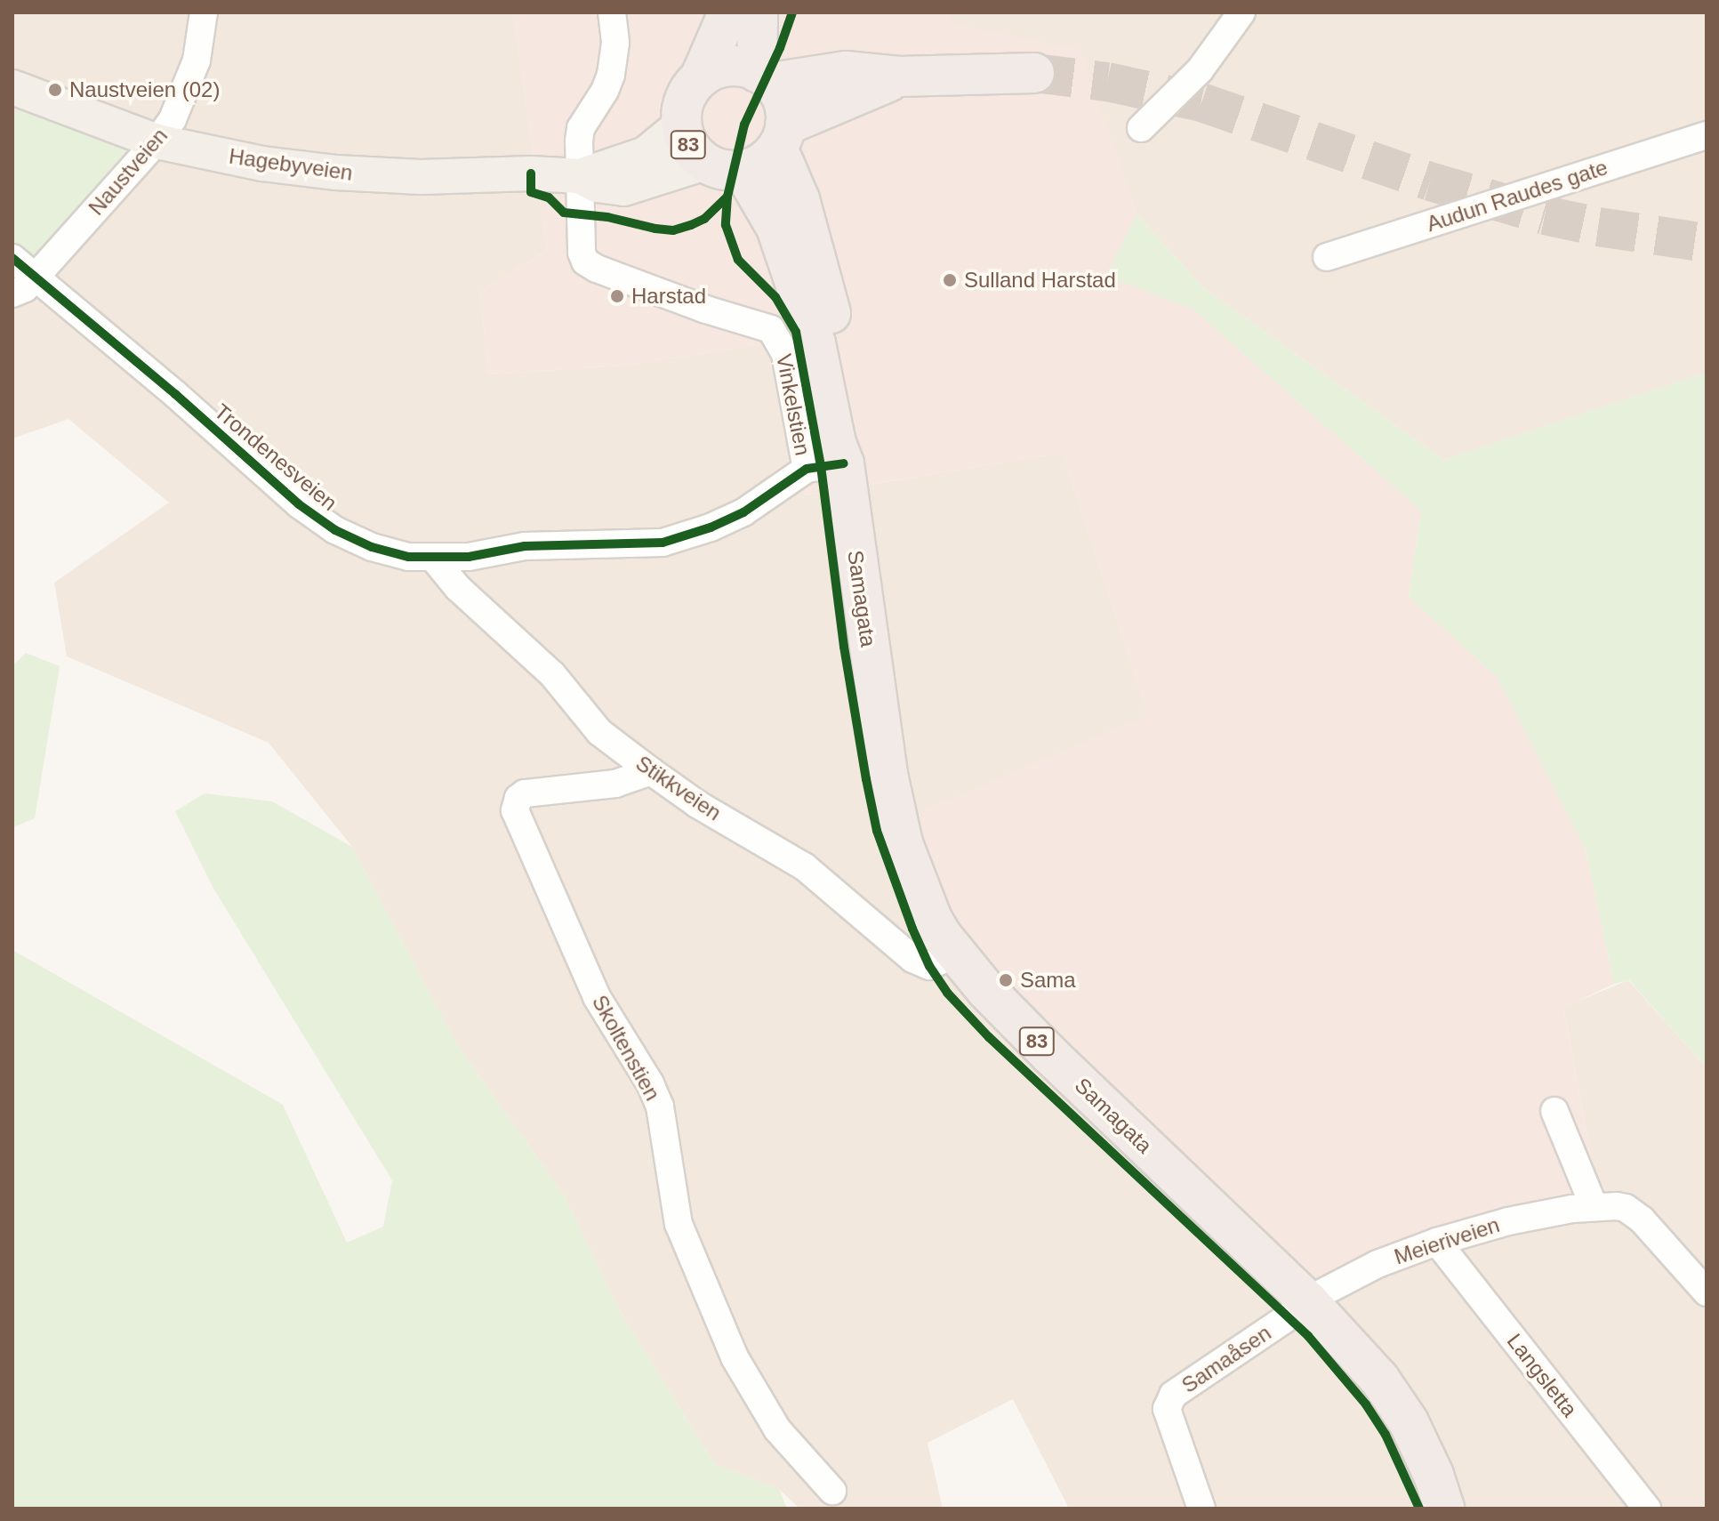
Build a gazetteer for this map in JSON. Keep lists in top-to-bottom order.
{
  "streets": {
    "highway": ["83", "Samagata"],
    "main road": ["Hagebyveien"],
    "street": [
      "Naustveien",
      "Audun Raudes gate",
      "Vinkelstien",
      "Trondenesveien",
      "Stikkveien",
      "Skoltenstien",
      "Meieriveien",
      "Samaåsen",
      "Langsletta"
    ]
  },
  "crossings": [
    ["83", "Hagebyveien"],
    ["83", "Samagata"],
    ["Hagebyveien", "Naustveien"],
    ["Hagebyveien", "Vinkelstien"],
    ["Hagebyveien", "Samagata"],
    ["Naustveien", "Trondenesveien"],
    ["Vinkelstien", "Trondenesveien"],
    ["Trondenesveien", "Samagata"],
    ["Trondenesveien", "Stikkveien"],
    ["Samagata", "Stikkveien"],
    ["Samagata", "Meieriveien"],
    ["Samagata", "Samaåsen"],
    ["Stikkveien", "Skoltenstien"],
    ["Meieriveien", "Samaåsen"],
    ["Meieriveien", "Langsletta"]
  ],
  "places": [
    "Naustveien (02)",
    "Sulland Harstad",
    "Harstad",
    "Sama"
  ]
}
